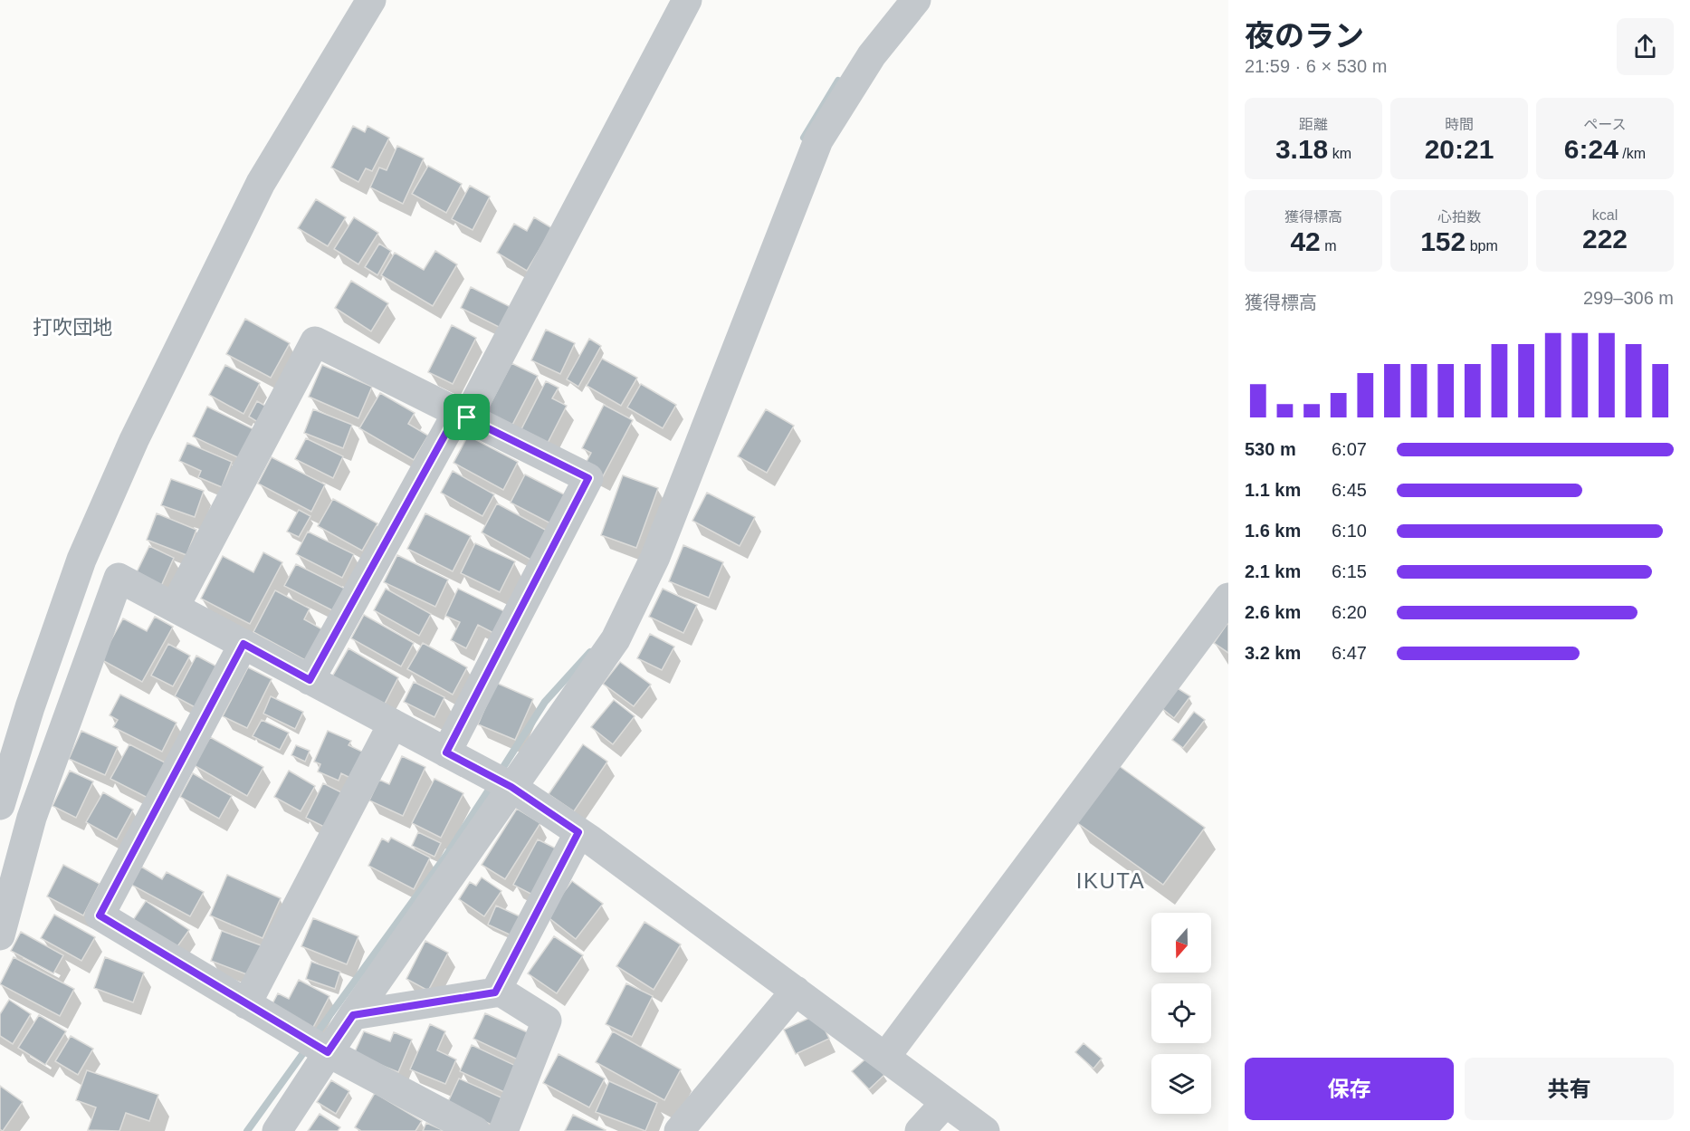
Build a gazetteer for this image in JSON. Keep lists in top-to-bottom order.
{
  "districts": ["打吹団地", "IKUTA"],
  "north": "bottom",
  "page": {
    "heading": ["夜のラン", "21:59 · 6 × 530 m"],
    "stats": [
      ["距離", "3.18 km"],
      ["時間", "20:21"],
      ["ペース", "6:24 /km"],
      ["獲得標高", "42 m"],
      ["心拍数", "152 bpm"],
      ["kcal", "222"]
    ],
    "chart": ["獲得標高", "299–306 m"],
    "list": [
      {
        "name": "530 m",
        "note": "6:07"
      },
      {
        "name": "1.1 km",
        "note": "6:45"
      },
      {
        "name": "1.6 km",
        "note": "6:10"
      },
      {
        "name": "2.1 km",
        "note": "6:15"
      },
      {
        "name": "2.6 km",
        "note": "6:20"
      },
      {
        "name": "3.2 km",
        "note": "6:47"
      }
    ],
    "buttons": ["保存", "共有"]
  }
}
